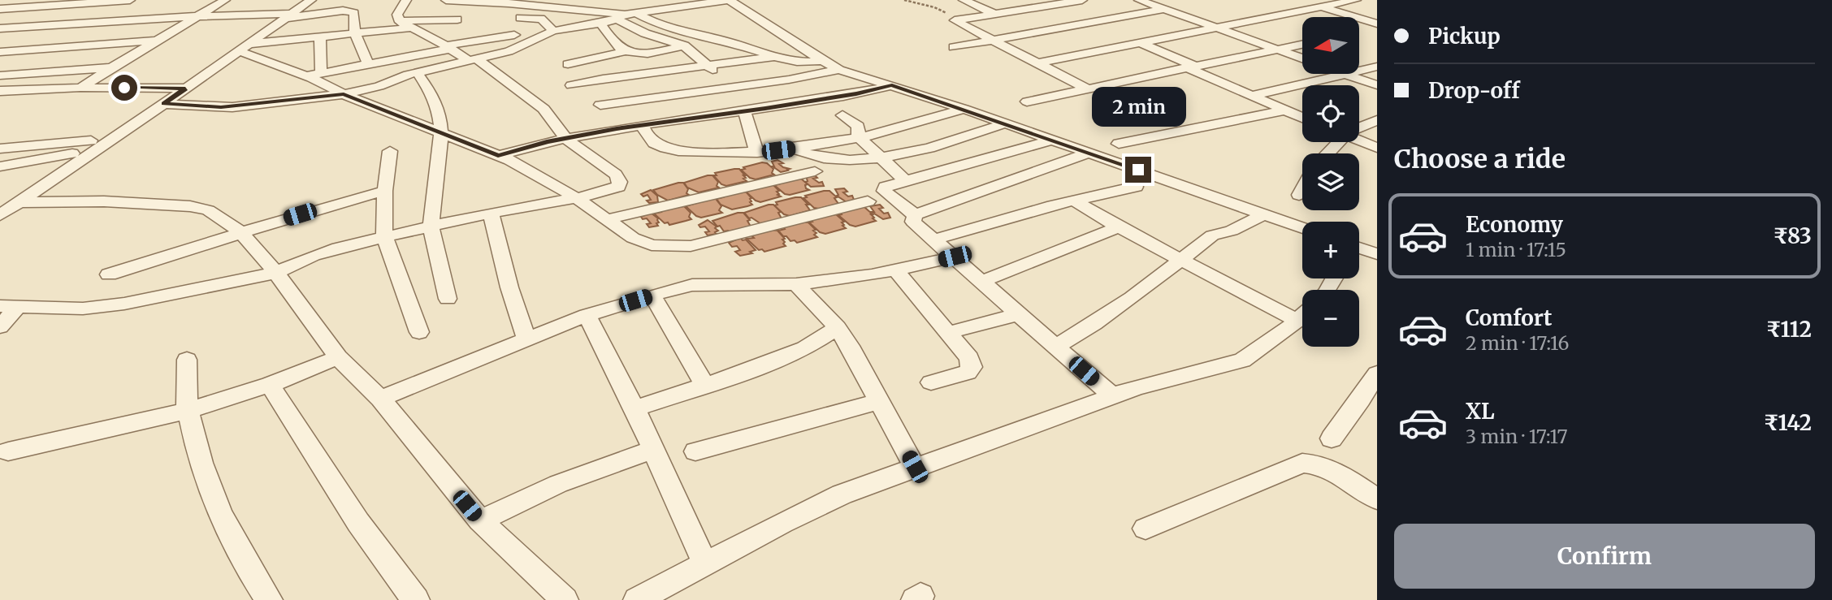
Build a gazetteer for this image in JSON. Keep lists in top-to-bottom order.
{
  "north": "left",
  "page": {
    "banner": ["Pickup", "Drop-off"],
    "map_buttons": ["+", "−"],
    "bubble": "2 min",
    "heading": "Choose a ride",
    "list": [
      {
        "name": "Economy",
        "note": "1 min · 17:15",
        "value": "₹83"
      },
      {
        "name": "Comfort",
        "note": "2 min · 17:16",
        "value": "₹112"
      },
      {
        "name": "XL",
        "note": "3 min · 17:17",
        "value": "₹142"
      }
    ],
    "buttons": "Confirm"
  }
}
